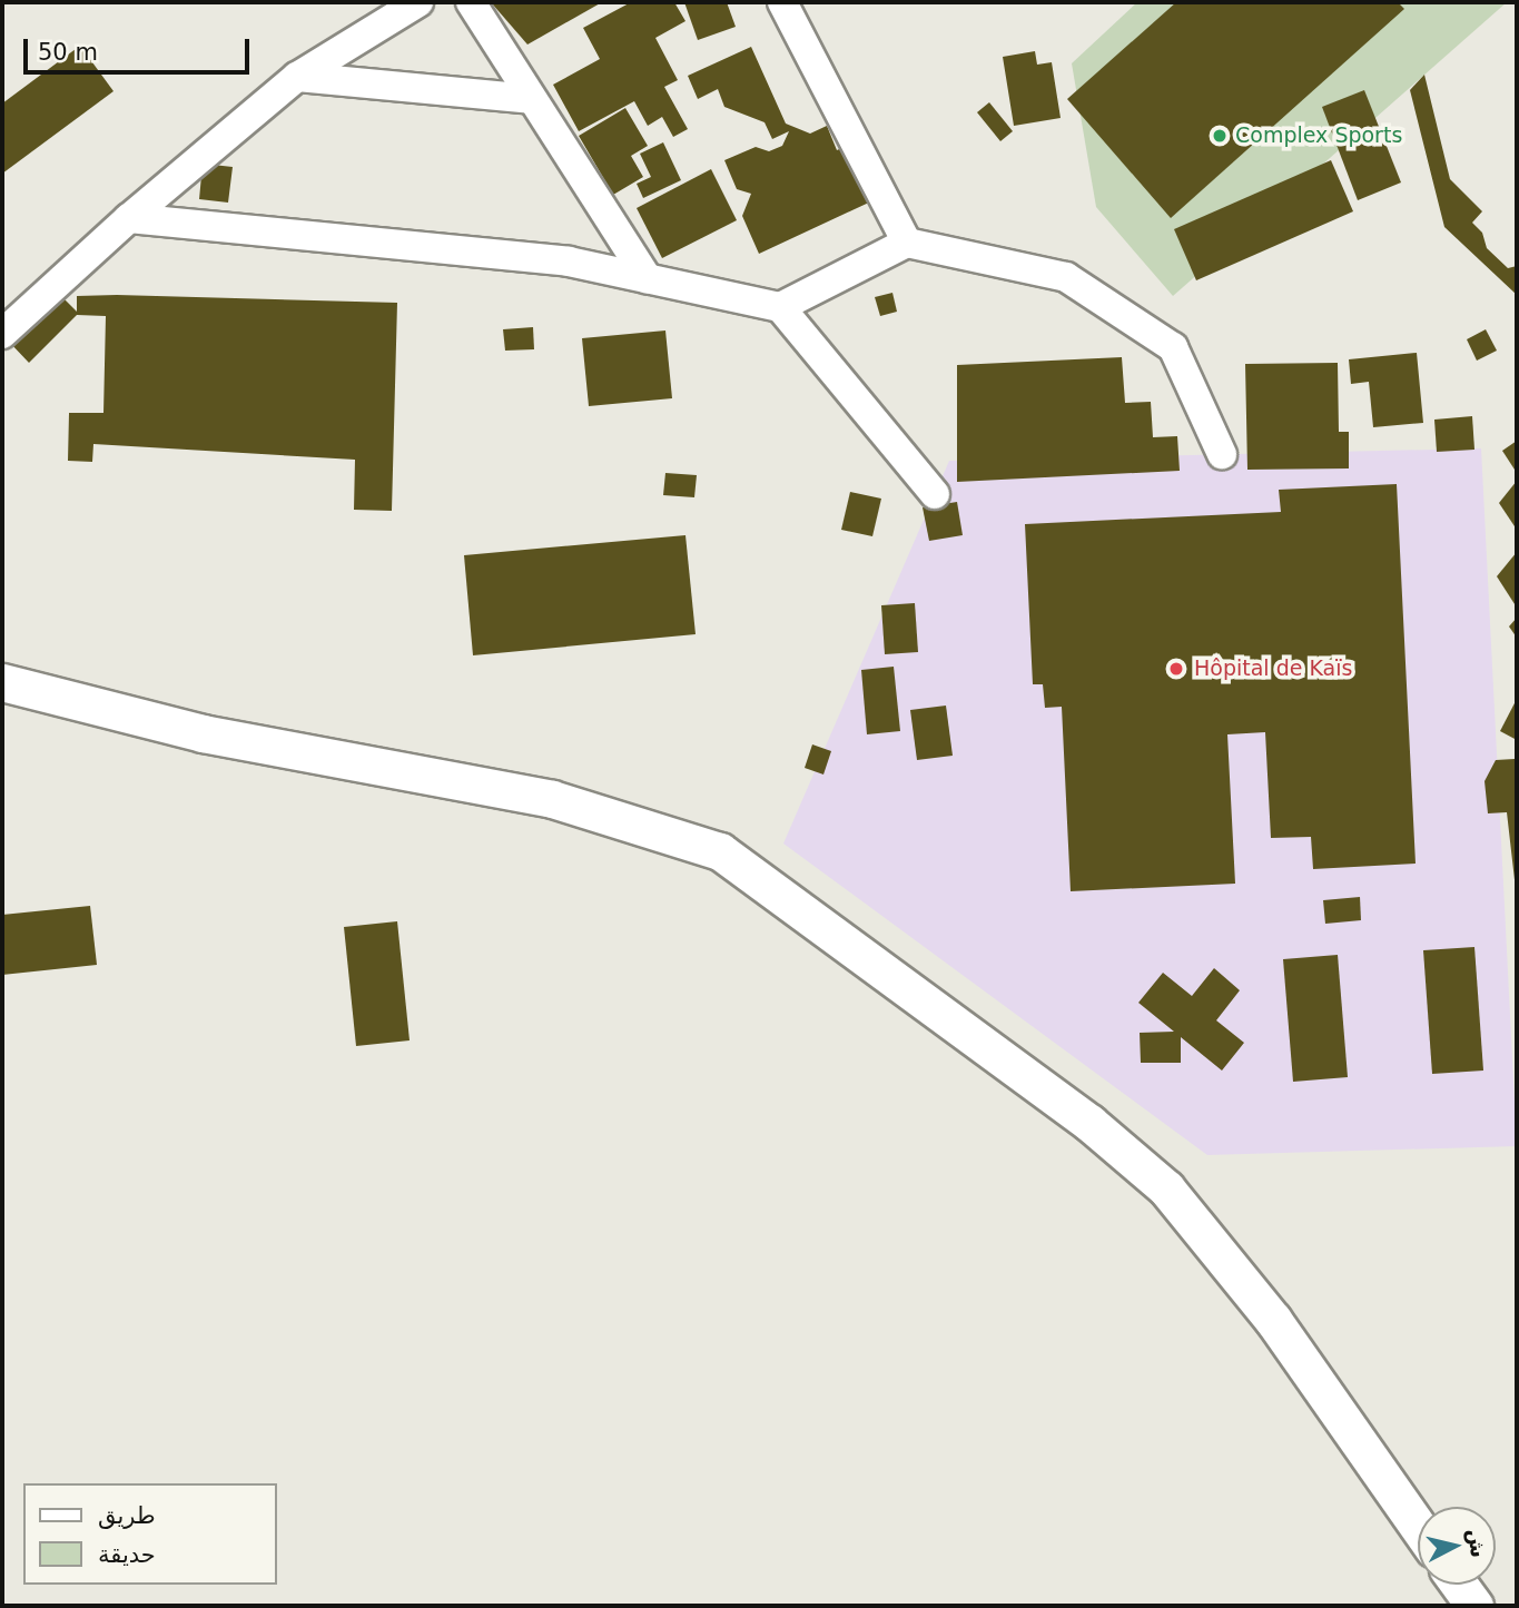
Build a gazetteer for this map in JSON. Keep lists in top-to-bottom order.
{
  "places": ["Complex Sports", "Hôpital de Kaïs"],
  "legend": ["طريق", "حديقة"],
  "scale_bar": "50 m",
  "north": "right"
}
